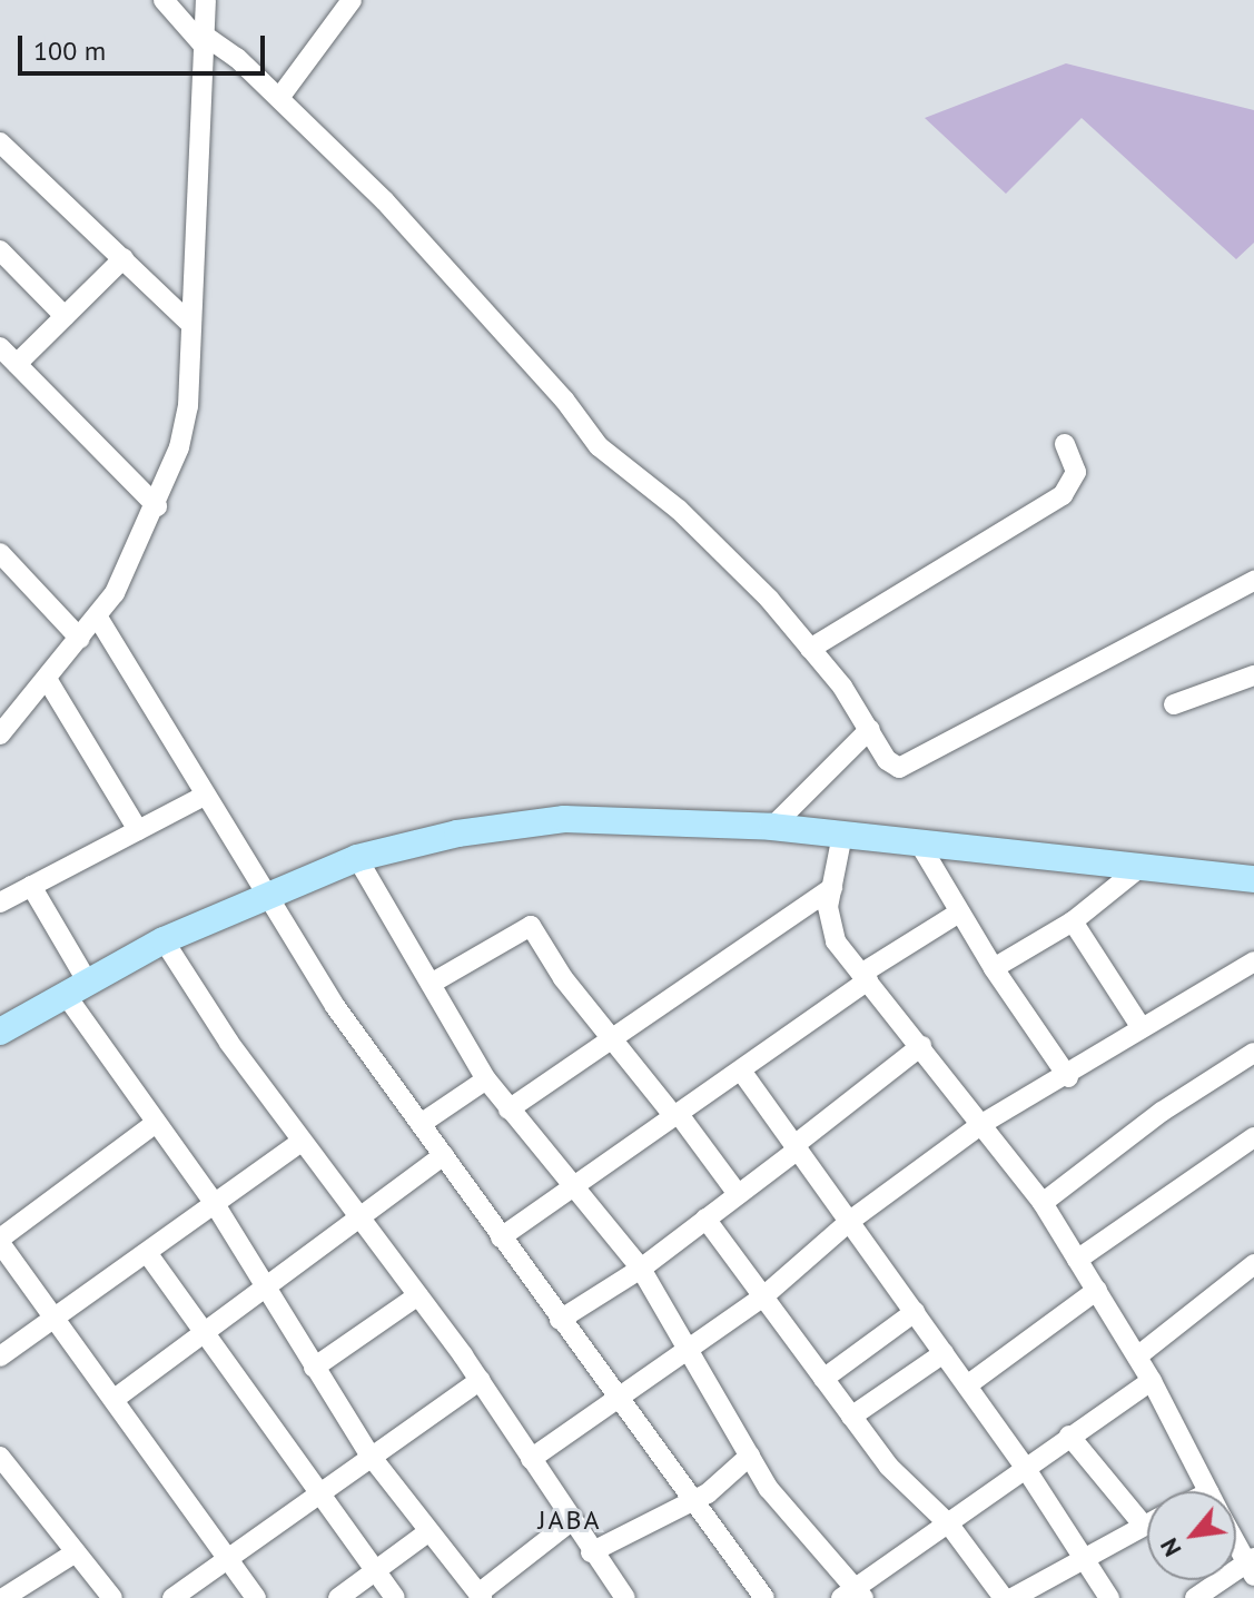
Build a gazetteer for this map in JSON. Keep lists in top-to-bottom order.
{
  "districts": ["JABA"],
  "scale_bar": "100 m",
  "north": "bottom left"
}
